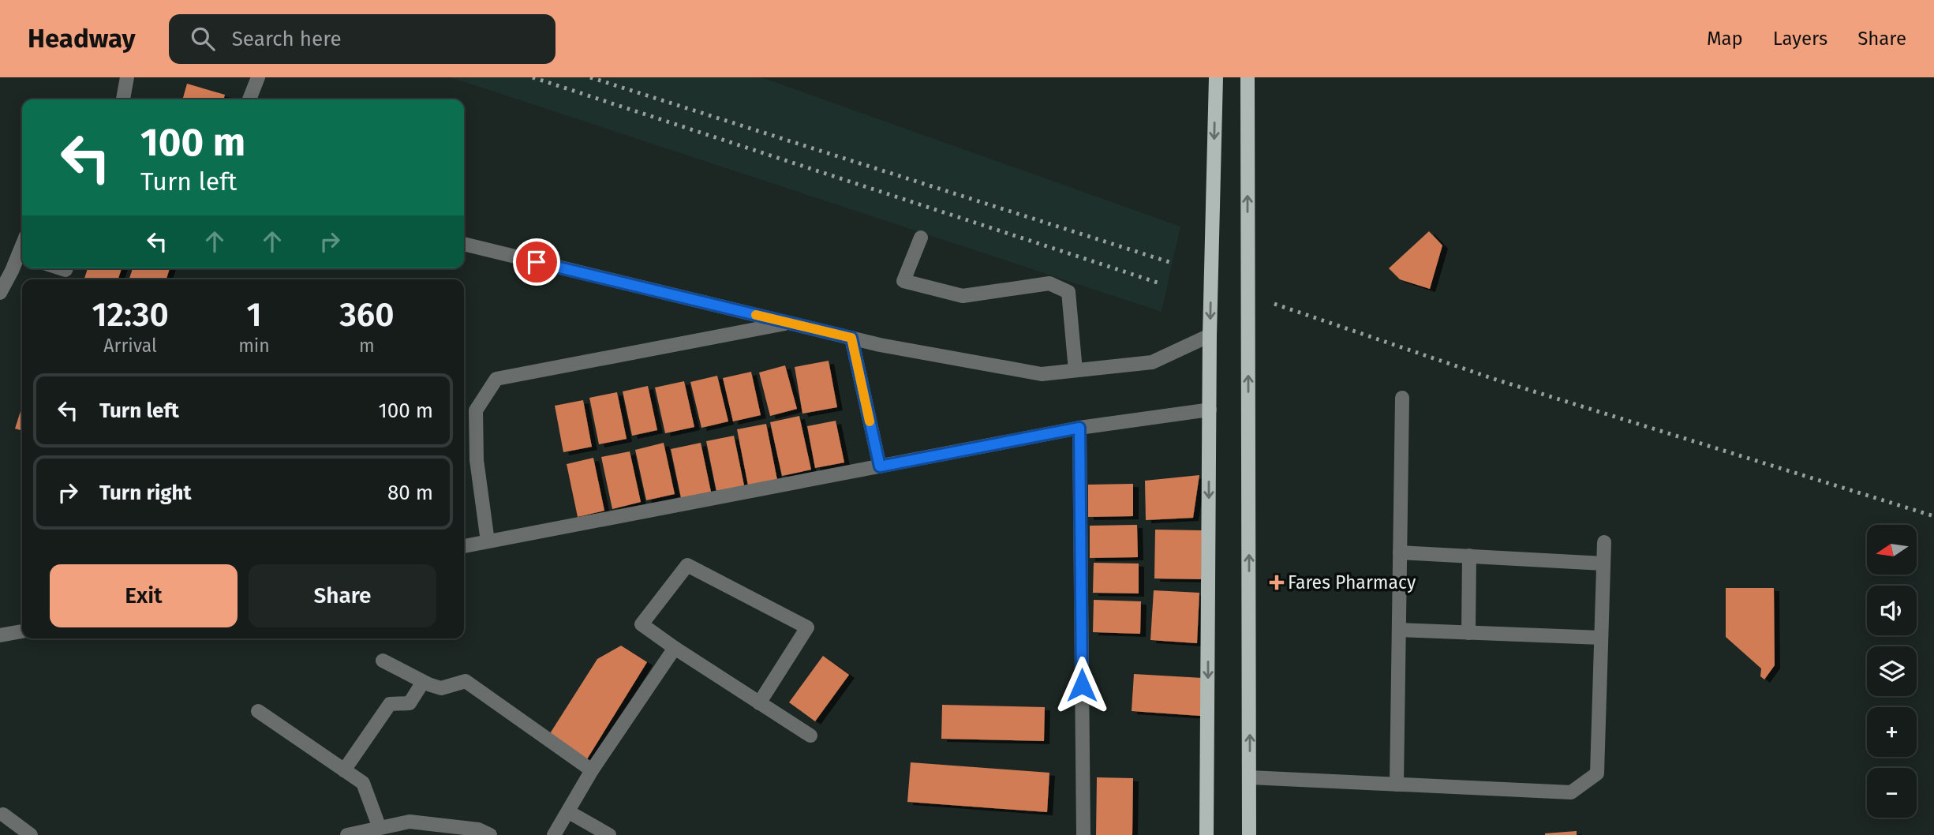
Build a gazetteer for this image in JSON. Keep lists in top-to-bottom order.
{
  "places": {
    "health": ["Fares Pharmacy"]
  },
  "north": "left",
  "page": {
    "header": "Headway",
    "search": "Search here",
    "nav": ["Map", "Layers", "Share"],
    "turn": ["100 m", "Turn left"],
    "eta": [
      "12:30",
      "Arrival",
      "1",
      "min",
      "360",
      "m"
    ],
    "list": [
      {
        "name": "Turn left",
        "value": "100 m"
      },
      {
        "name": "Turn right",
        "value": "80 m"
      }
    ],
    "map_buttons": ["+", "−"],
    "buttons": ["Exit", "Share"]
  }
}
